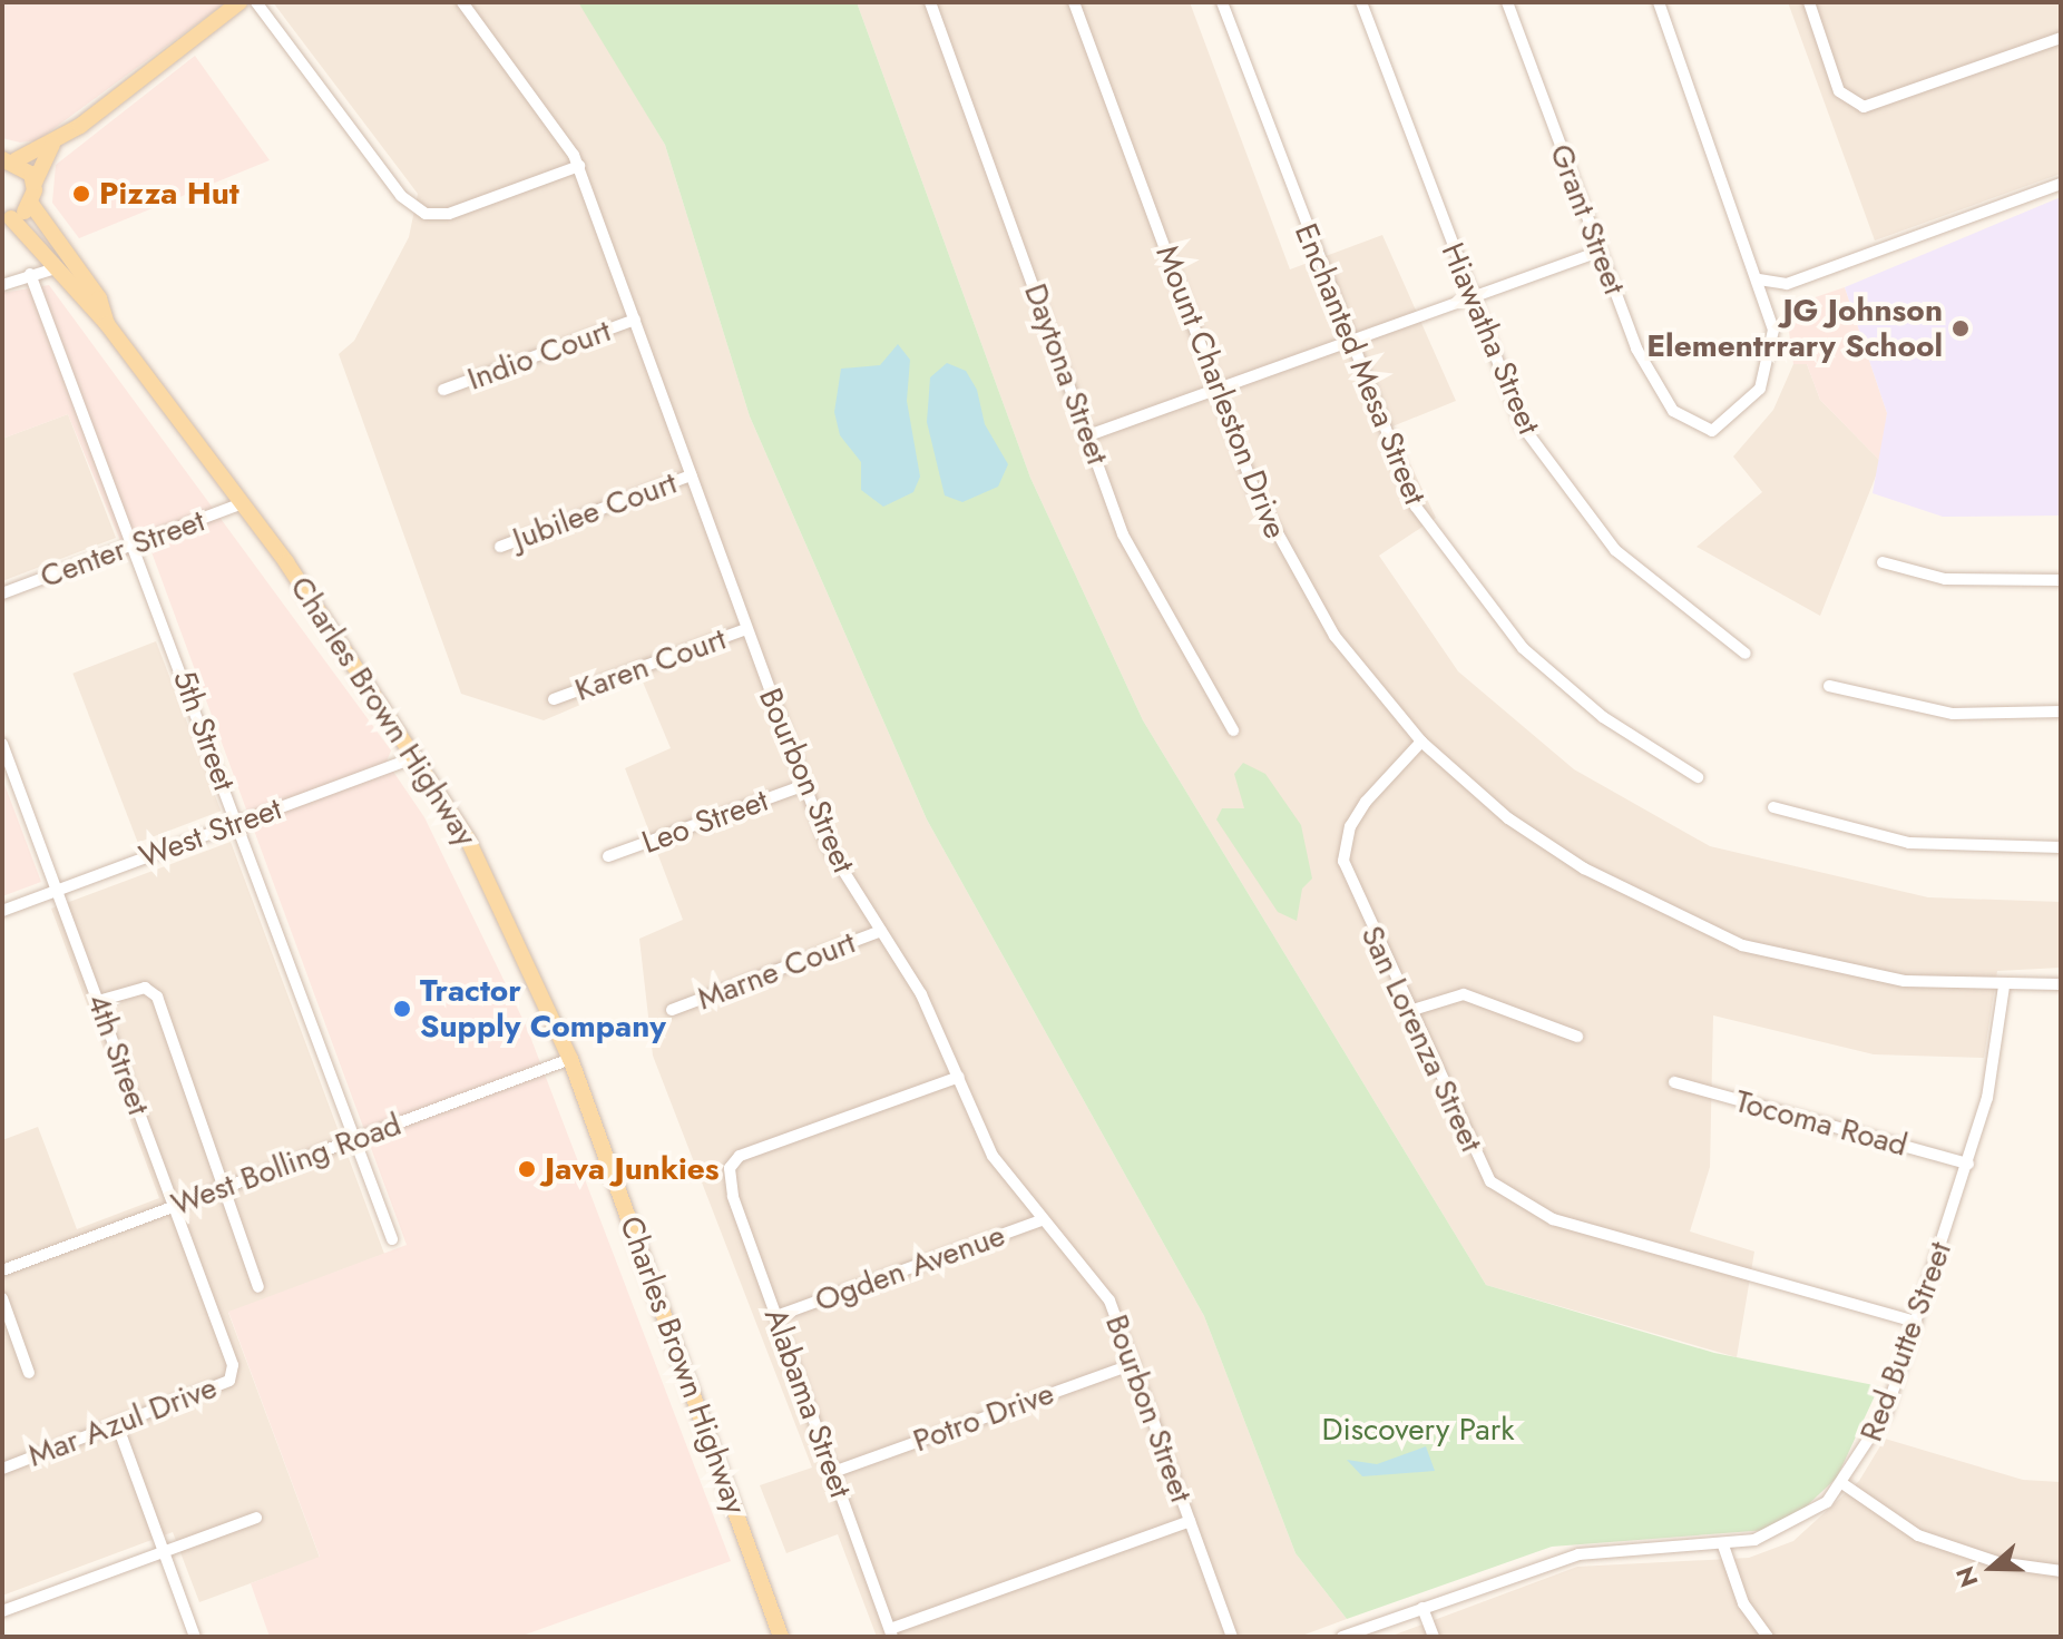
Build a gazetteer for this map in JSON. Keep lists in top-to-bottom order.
{
  "streets": {
    "main road": ["Charles Brown Highway"],
    "street": [
      "Grant Street",
      "Hiawatha Street",
      "Indio Court",
      "Enchanted Mesa Street",
      "Daytona Street",
      "Mount Charleston Drive",
      "Jubilee Court",
      "Center Street",
      "Karen Court",
      "5th Street",
      "Bourbon Street",
      "Leo Street",
      "West Street",
      "Marne Court",
      "San Lorenza Street",
      "4th Street",
      "Tocoma Road",
      "West Bolling Road",
      "Ogden Avenue",
      "Red Butte Street",
      "Alabama Street",
      "Potro Drive",
      "Mar Azul Drive"
    ]
  },
  "crossings": [
    ["Indio Court", "Bourbon Street"],
    ["Mount Charleston Drive", "San Lorenza Street"],
    ["Mount Charleston Drive", "Red Butte Street"],
    ["Jubilee Court", "Bourbon Street"],
    ["Center Street", "Charles Brown Highway"],
    ["Center Street", "5th Street"],
    ["Karen Court", "Bourbon Street"],
    ["Charles Brown Highway", "West Street"],
    ["Charles Brown Highway", "West Bolling Road"],
    ["5th Street", "West Street"],
    ["5th Street", "West Bolling Road"],
    ["Bourbon Street", "Leo Street"],
    ["Bourbon Street", "Marne Court"],
    ["Bourbon Street", "Ogden Avenue"],
    ["Bourbon Street", "Alabama Street"],
    ["Bourbon Street", "Potro Drive"],
    ["West Street", "4th Street"],
    ["San Lorenza Street", "Red Butte Street"],
    ["4th Street", "West Bolling Road"],
    ["4th Street", "Mar Azul Drive"],
    ["Tocoma Road", "Red Butte Street"],
    ["Ogden Avenue", "Alabama Street"],
    ["Alabama Street", "Potro Drive"]
  ],
  "parks": ["Discovery Park"],
  "places": [
    "Pizza Hut",
    "JG Johnson Elementrrary School",
    "Tractor Supply Company",
    "Java Junkies"
  ],
  "north": "left"
}
